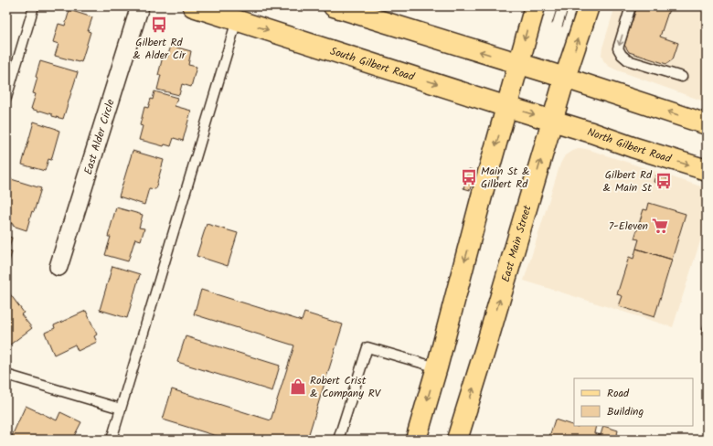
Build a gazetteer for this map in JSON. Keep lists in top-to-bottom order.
{
  "streets": {
    "main road": ["South Gilbert Road", "North Gilbert Road", "East Main Street"],
    "street": ["East Alder Circle"]
  },
  "crossings": [
    ["South Gilbert Road", "North Gilbert Road"],
    ["South Gilbert Road", "East Main Street"],
    ["North Gilbert Road", "East Main Street"]
  ],
  "places": {
    "bus stop": ["Gilbert Rd & Alder Cir", "Main St & Gilbert Rd", "Gilbert Rd & Main St"],
    "supermarket": ["7-Eleven"],
    "shop": ["Robert Crist & Company RV"]
  },
  "legend": ["Road", "Building"]
}
